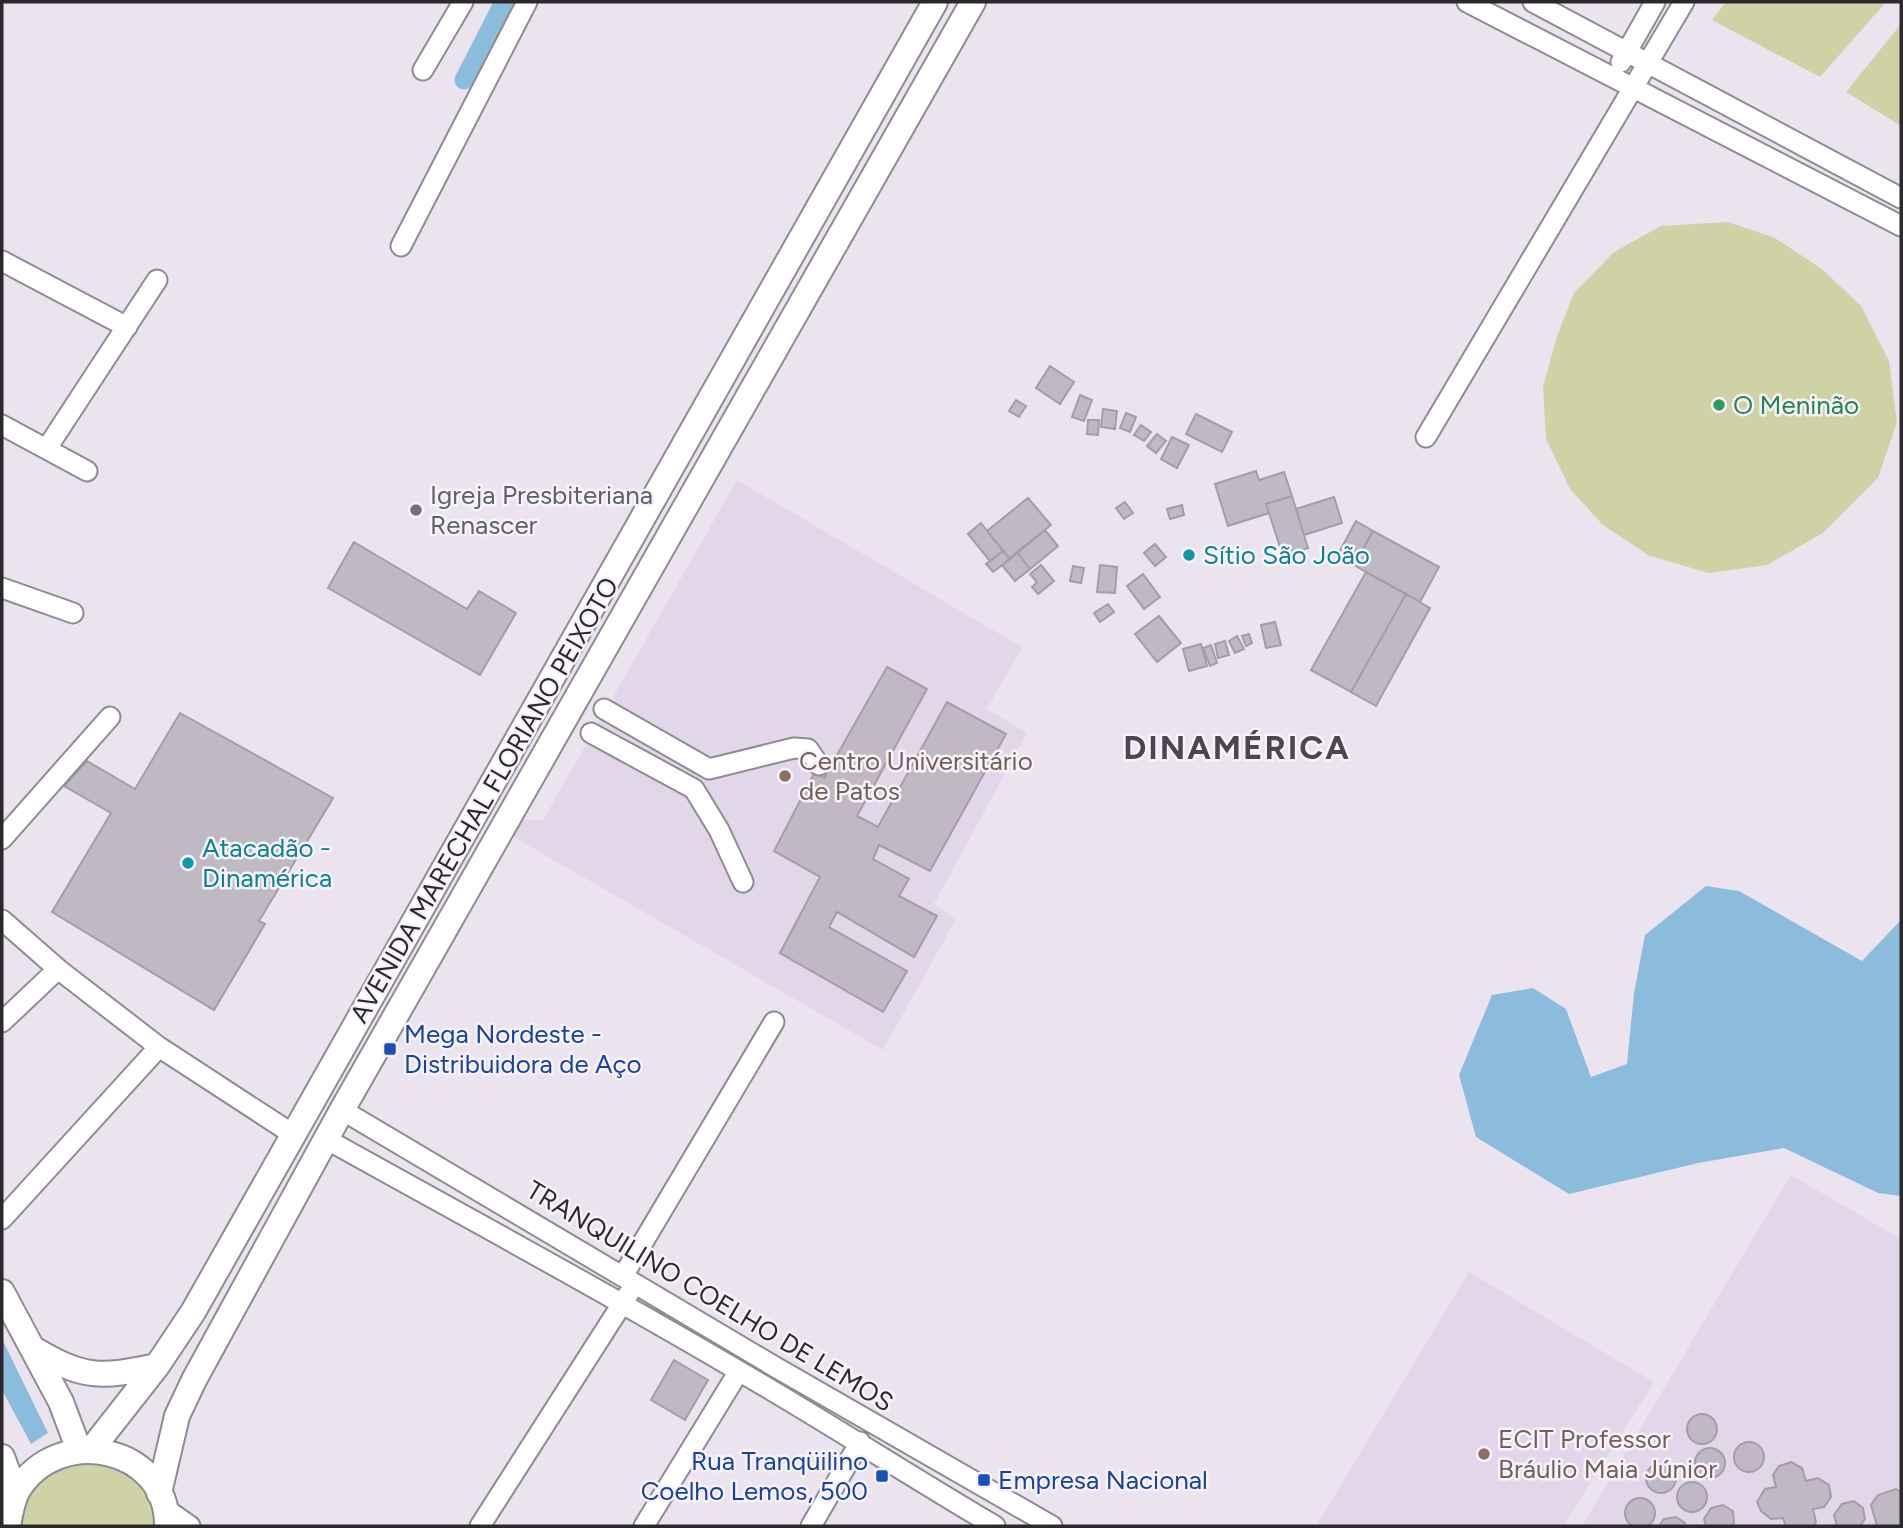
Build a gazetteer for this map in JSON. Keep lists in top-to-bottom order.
{
  "streets": {
    "main road": ["AVENIDA MARECHAL FLORIANO PEIXOTO"],
    "street": ["TRANQUILINO COELHO DE LEMOS"]
  },
  "crossings": [
    ["AVENIDA MARECHAL FLORIANO PEIXOTO", "TRANQUILINO COELHO DE LEMOS"]
  ],
  "districts": ["DINAMÉRICA"],
  "places": {
    "other": [
      "O Meninão",
      "Igreja Presbiteriana Renascer",
      "Sítio São João",
      "Centro Universitário de Patos",
      "Atacadão - Dinamérica",
      "ECIT Professor Bráulio Maia Júnior"
    ],
    "transit": ["Mega Nordeste - Distribuidora de Aço", "Rua Tranqüilino Coelho Lemos, 500", "Empresa Nacional"]
  }
}
